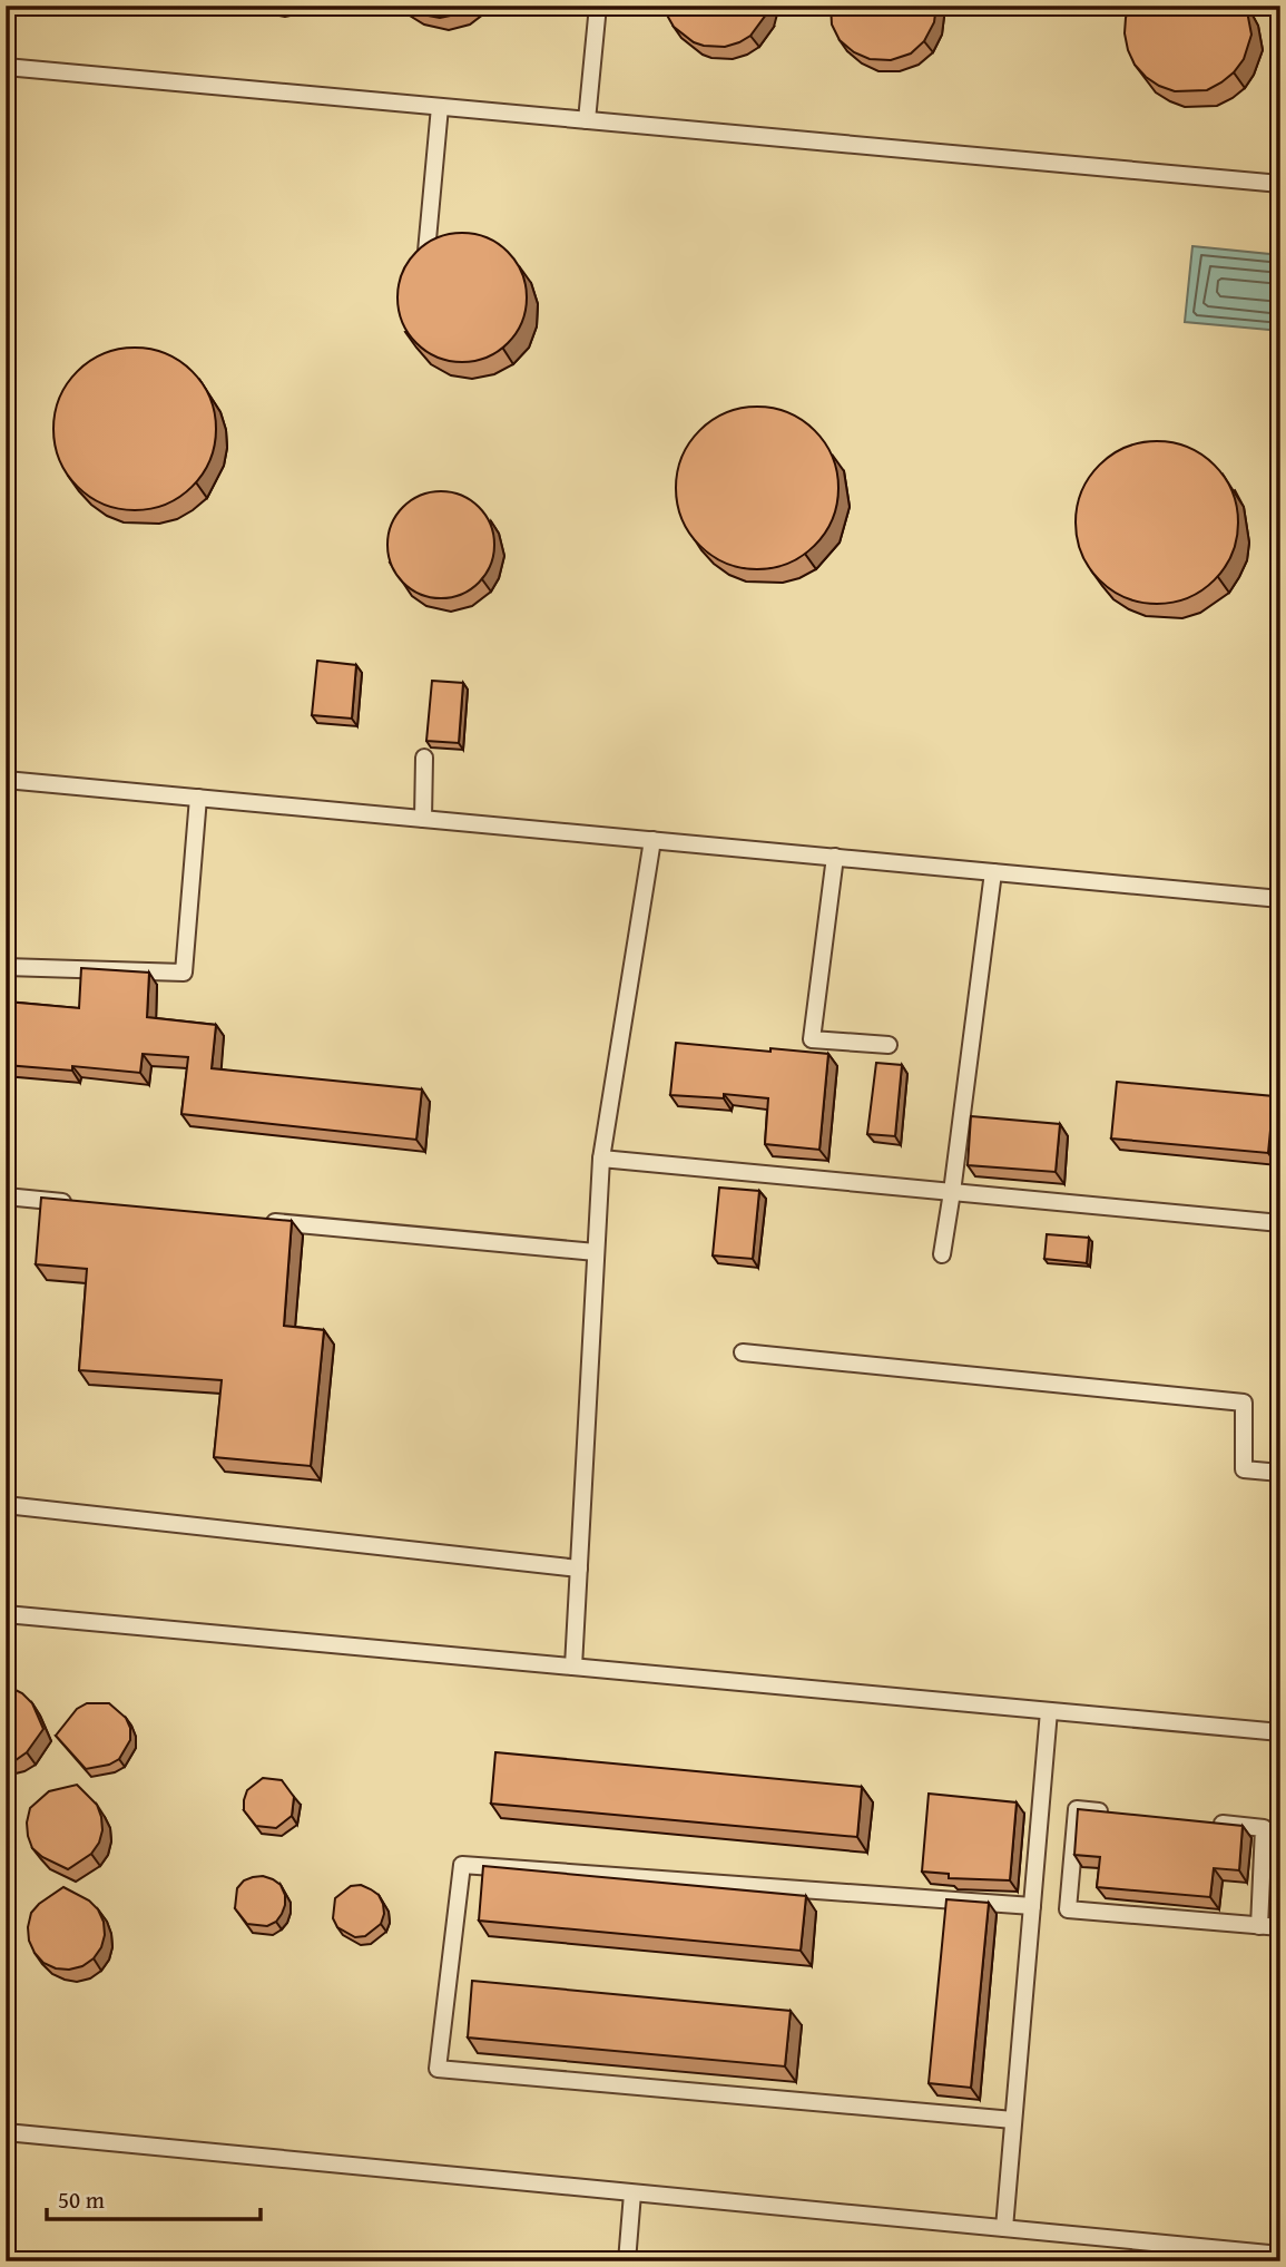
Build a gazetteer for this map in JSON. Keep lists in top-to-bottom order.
{
  "scale_bar": "50 m"
}
